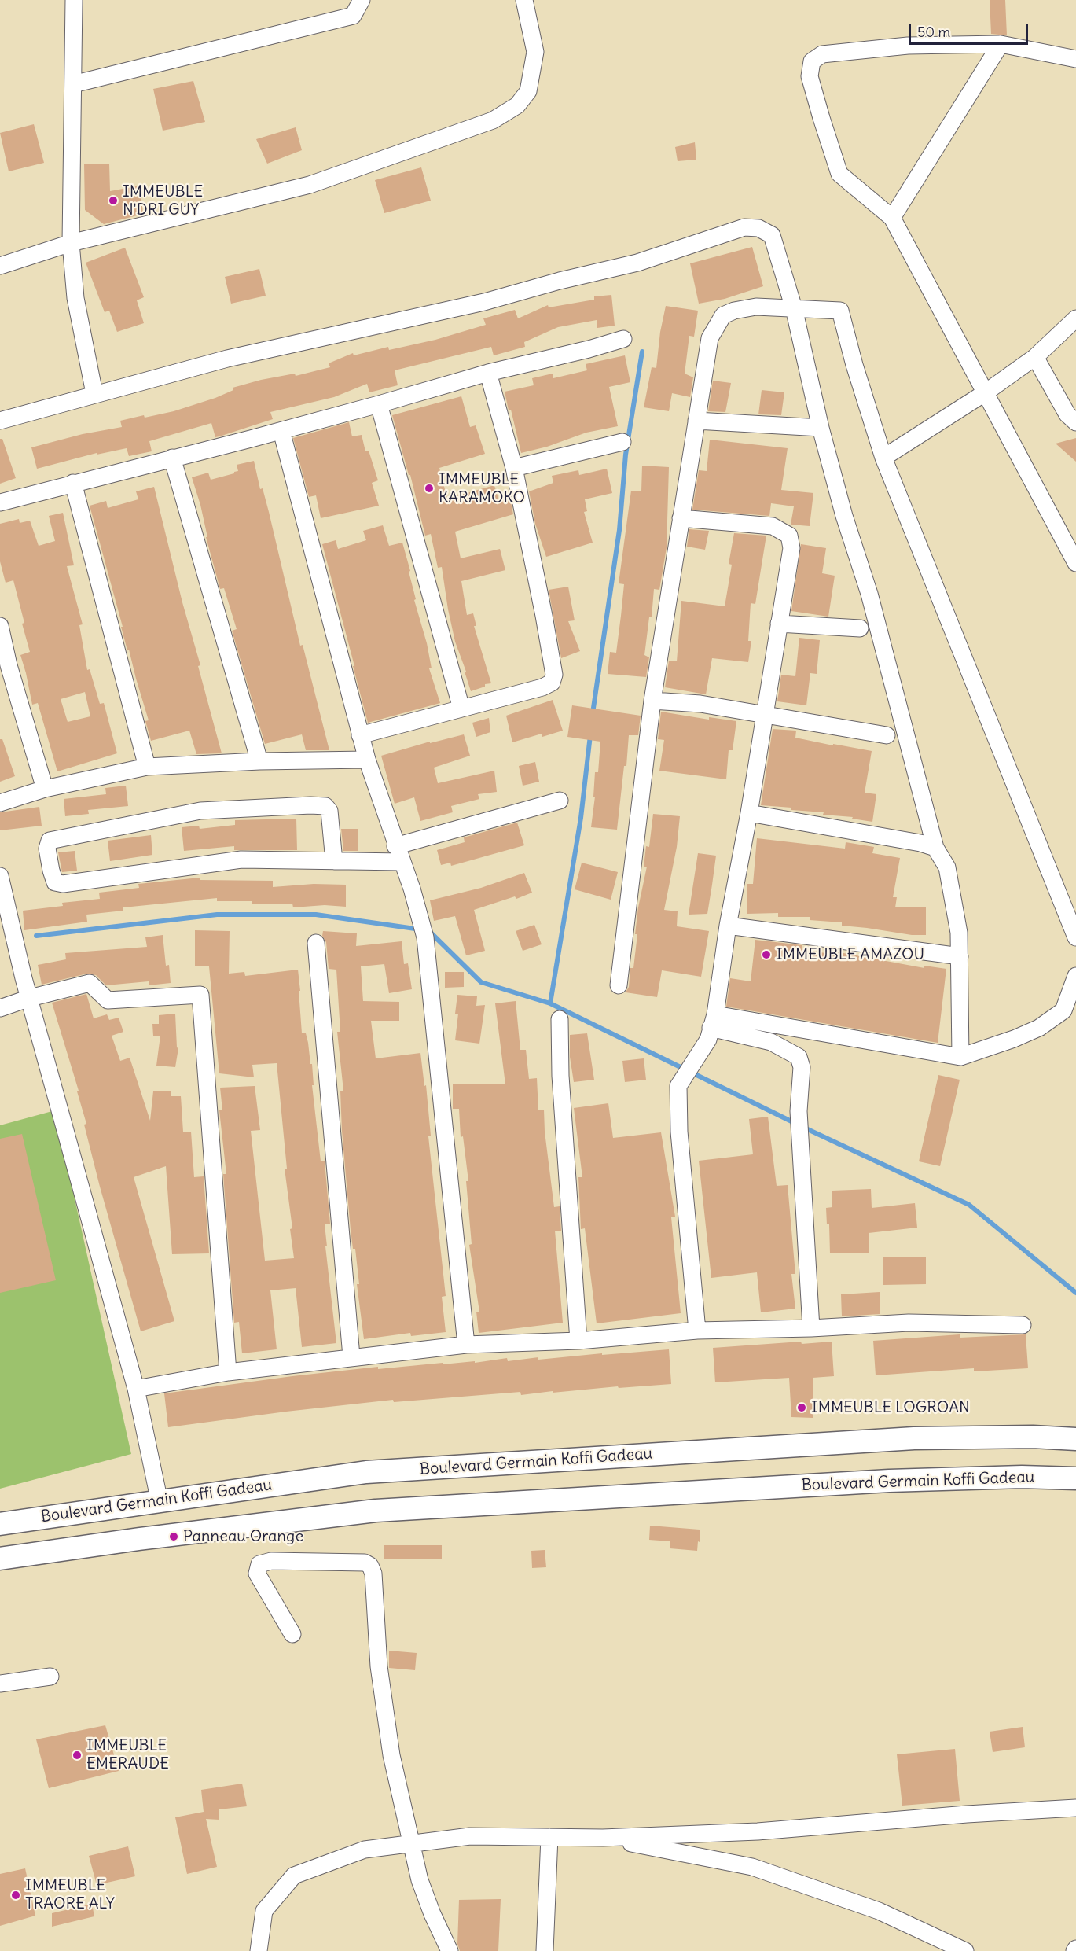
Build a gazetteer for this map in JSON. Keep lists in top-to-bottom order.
{
  "streets": {
    "main road": ["Boulevard Germain Koffi Gadeau"]
  },
  "places": [
    "IMMEUBLE N'DRI GUY",
    "IMMEUBLE KARAMOKO",
    "IMMEUBLE AMAZOU",
    "IMMEUBLE LOGROAN",
    "Panneau Orange",
    "IMMEUBLE EMERAUDE",
    "IMMEUBLE TRAORE ALY"
  ],
  "scale_bar": "50 m"
}
